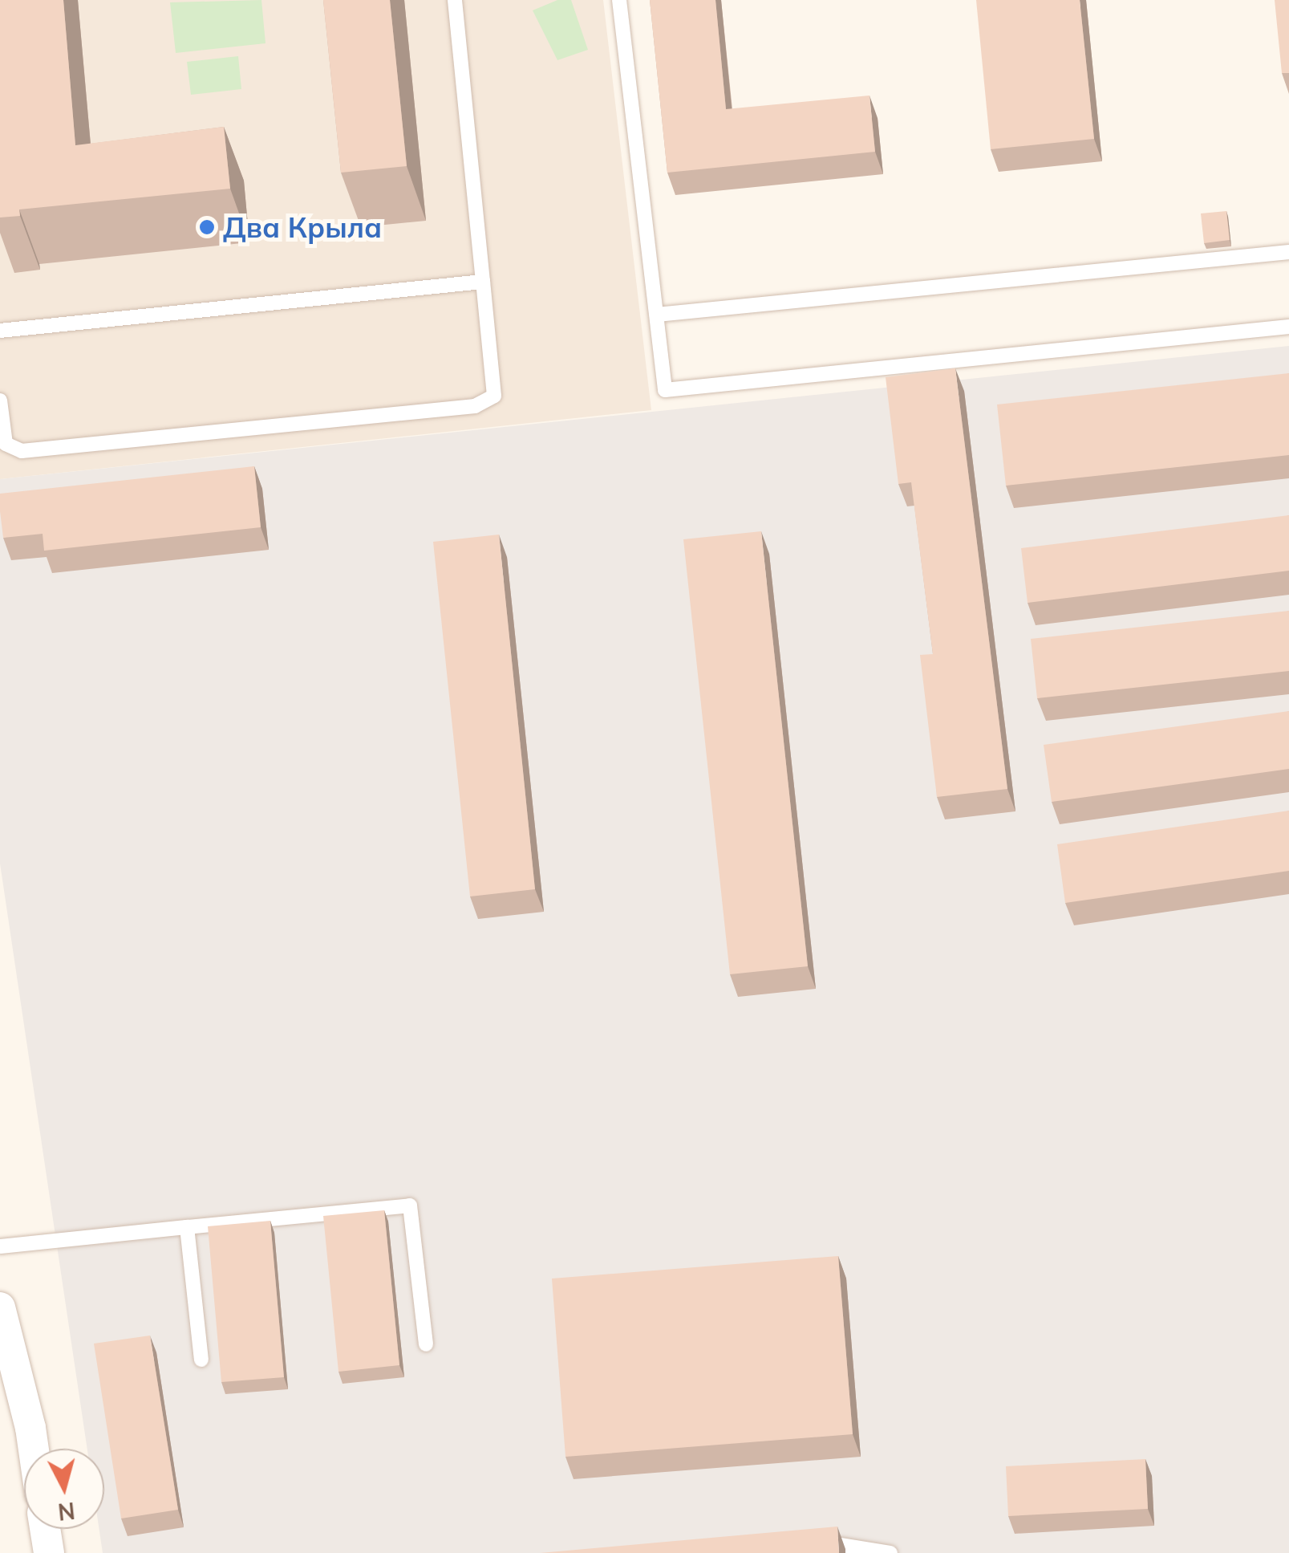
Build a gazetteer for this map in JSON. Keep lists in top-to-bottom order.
{
  "places": ["Два Крыла"],
  "north": "bottom"
}
